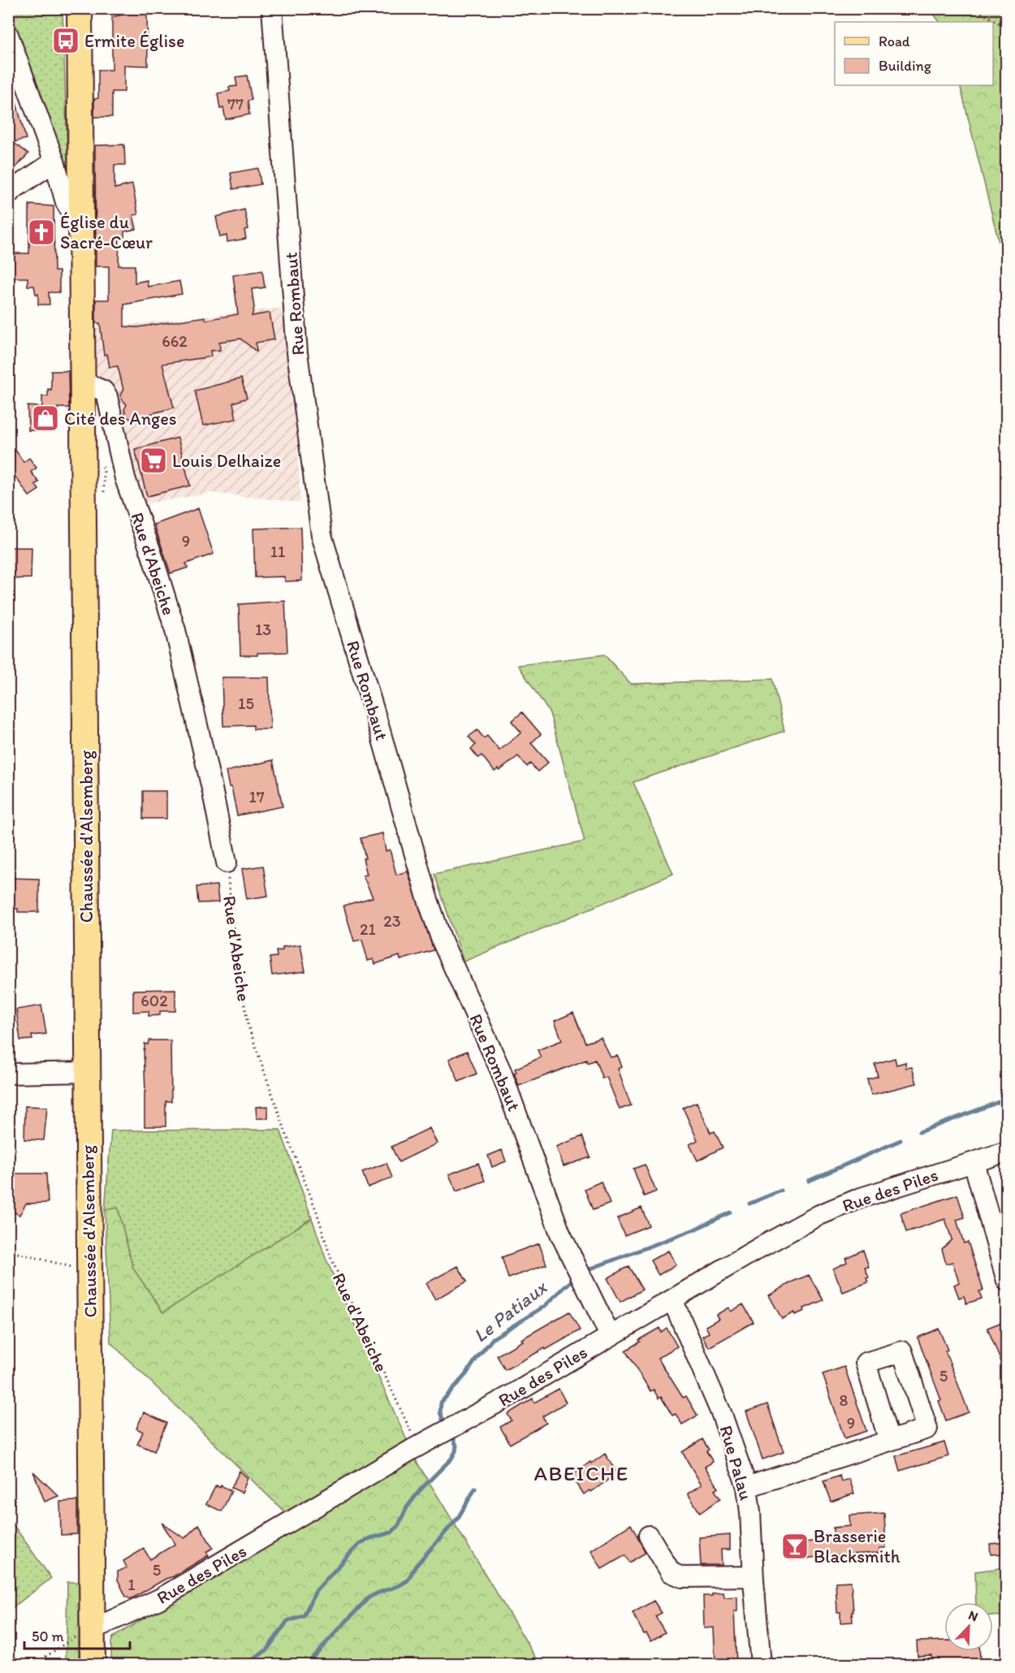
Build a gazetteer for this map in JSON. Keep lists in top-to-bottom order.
{
  "streets": {
    "main road": ["Chaussée d'Alsemberg"],
    "street": [
      "Rue Rombaut",
      "Rue d'Abeiche",
      "Rue des Piles",
      "Rue Palau"
    ]
  },
  "crossings": [
    ["Rue Rombaut", "Rue des Piles"],
    ["Rue d'Abeiche", "Chaussée d'Alsemberg"],
    ["Rue d'Abeiche", "Rue des Piles"],
    ["Chaussée d'Alsemberg", "Rue des Piles"],
    ["Rue des Piles", "Rue Palau"]
  ],
  "districts": ["ABEICHE"],
  "water": ["Le Patiaux"],
  "places": {
    "bus stop": ["Ermite Église"],
    "church": ["Église du Sacré-Cœur"],
    "shop": ["Cité des Anges"],
    "supermarket": ["Louis Delhaize"],
    "bar": ["Brasserie Blacksmith"]
  },
  "house_numbers": [
    "77",
    "662",
    "9",
    "11",
    "13",
    "15",
    "17",
    "23",
    "21",
    "602",
    "5",
    "8",
    "9",
    "5",
    "1"
  ],
  "legend": ["Road", "Building"],
  "scale_bar": "50 m",
  "north": "top right"
}
